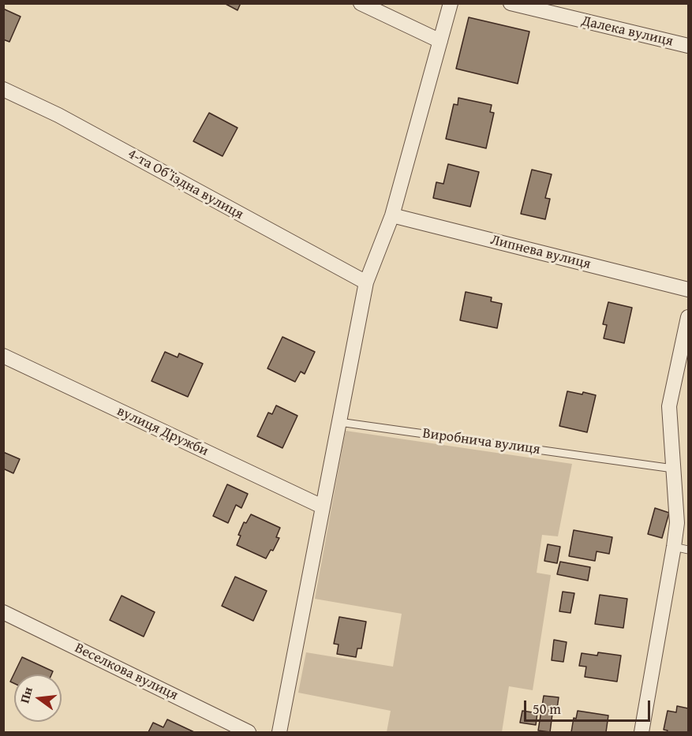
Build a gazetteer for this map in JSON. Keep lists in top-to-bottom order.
{
  "streets": {
    "street": [
      "Далека вулиця",
      "4-та Обʼїздна вулиця",
      "Липнева вулиця",
      "вулиця Дружби",
      "Веселкова вулиця"
    ],
    "lane": ["Виробнича вулиця"]
  },
  "scale_bar": "50 m",
  "north": "left"
}
